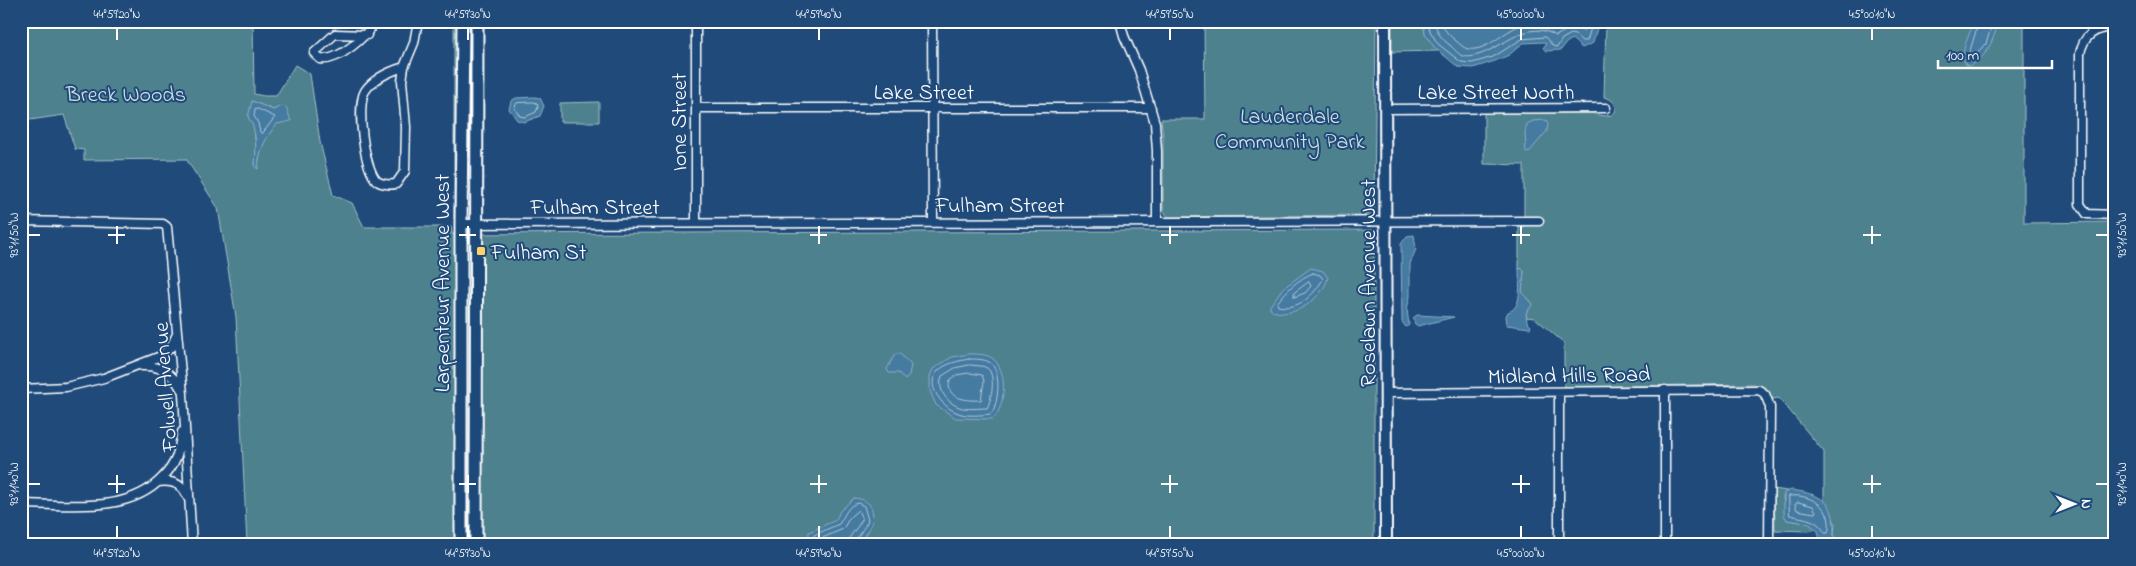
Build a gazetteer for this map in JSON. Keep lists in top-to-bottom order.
{
  "streets": {
    "main road": ["Larpenteur Avenue West"],
    "street": [
      "Lake Street",
      "Lake Street North",
      "Ione Street",
      "Fulham Street",
      "Roselawn Avenue West",
      "Midland Hills Road",
      "Folwell Avenue"
    ]
  },
  "crossings": [
    ["Lake Street", "Ione Street"],
    ["Lake Street North", "Roselawn Avenue West"],
    ["Ione Street", "Fulham Street"],
    ["Fulham Street", "Larpenteur Avenue West"],
    ["Fulham Street", "Roselawn Avenue West"],
    ["Roselawn Avenue West", "Midland Hills Road"]
  ],
  "parks": ["Breck Woods", "Lauderdale Community Park"],
  "places": {
    "transit": ["Fulham St"]
  },
  "scale_bar": "100 m",
  "north": "right",
  "coordinates": [
    "44°59'20\"N",
    "44°59'30\"N",
    "44°59'40\"N",
    "44°59'50\"N",
    "45°00'00\"N",
    "45°00'10\"N",
    "93°11'50\"W",
    "93°11'40\"W"
  ]
}
